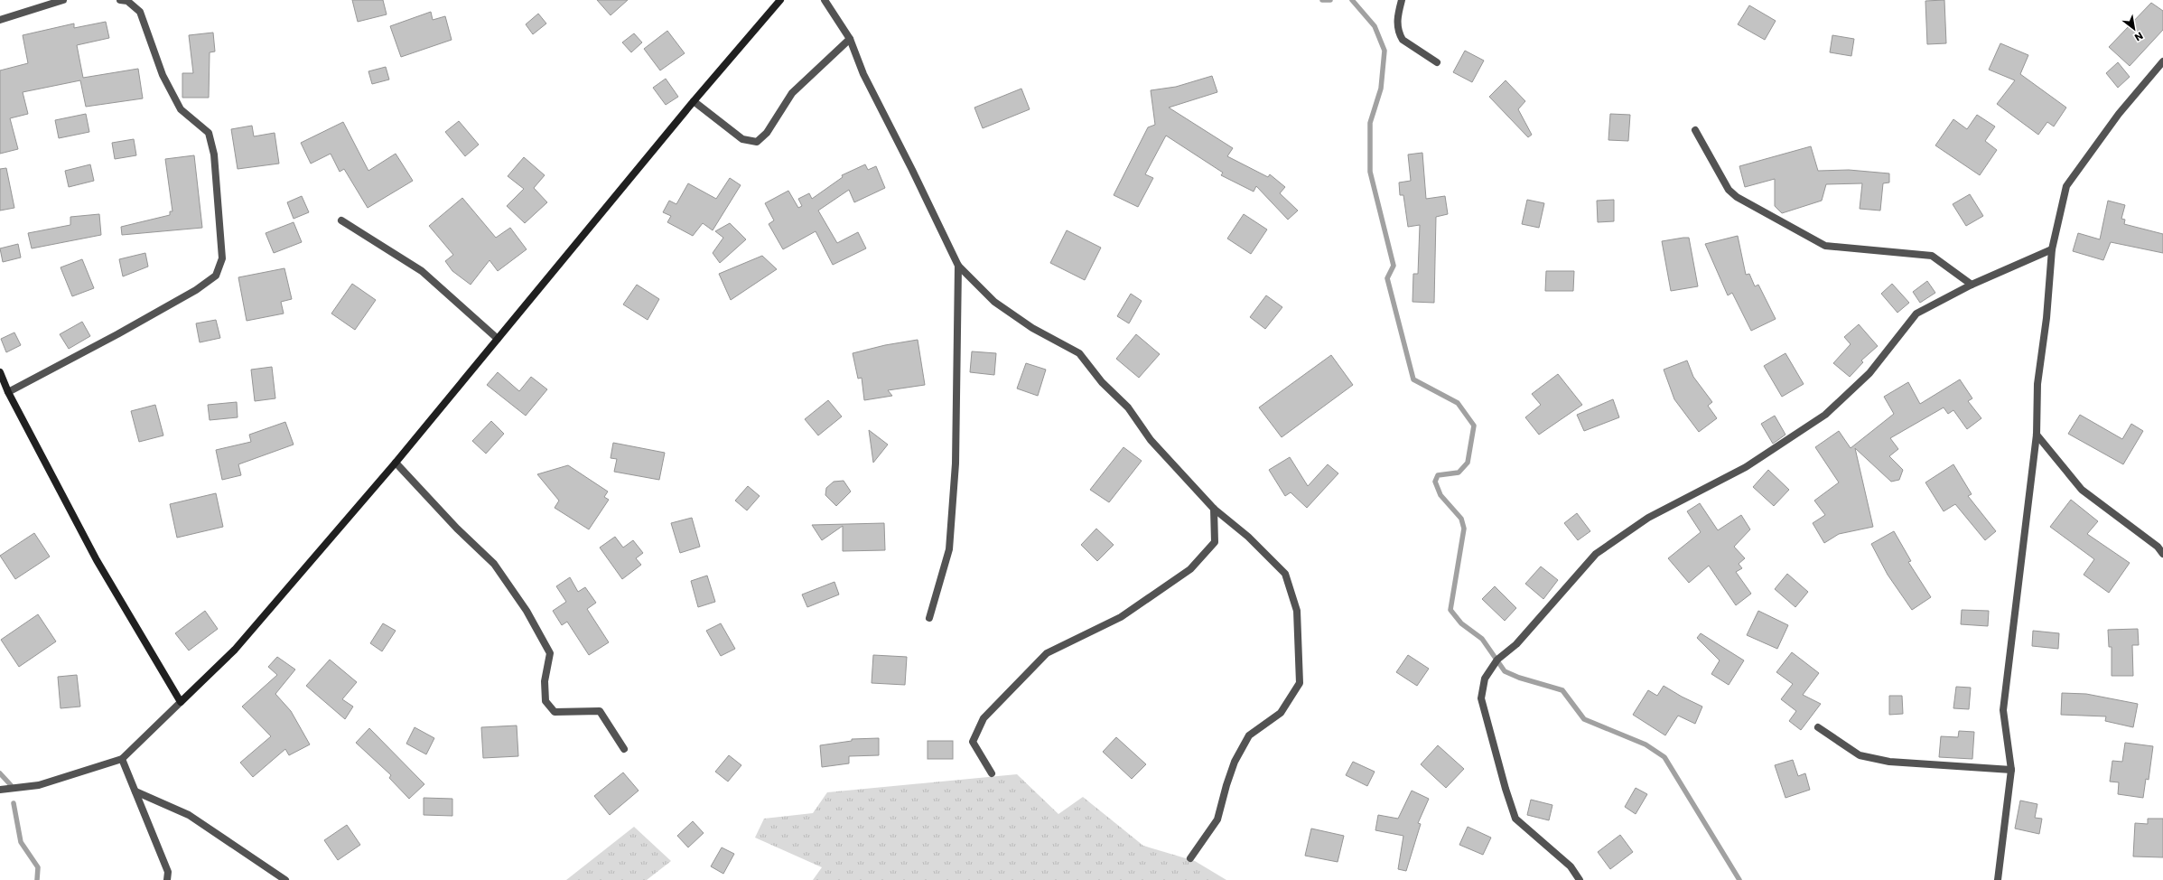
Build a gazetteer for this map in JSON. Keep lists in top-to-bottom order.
{
  "north": "bottom right"
}
